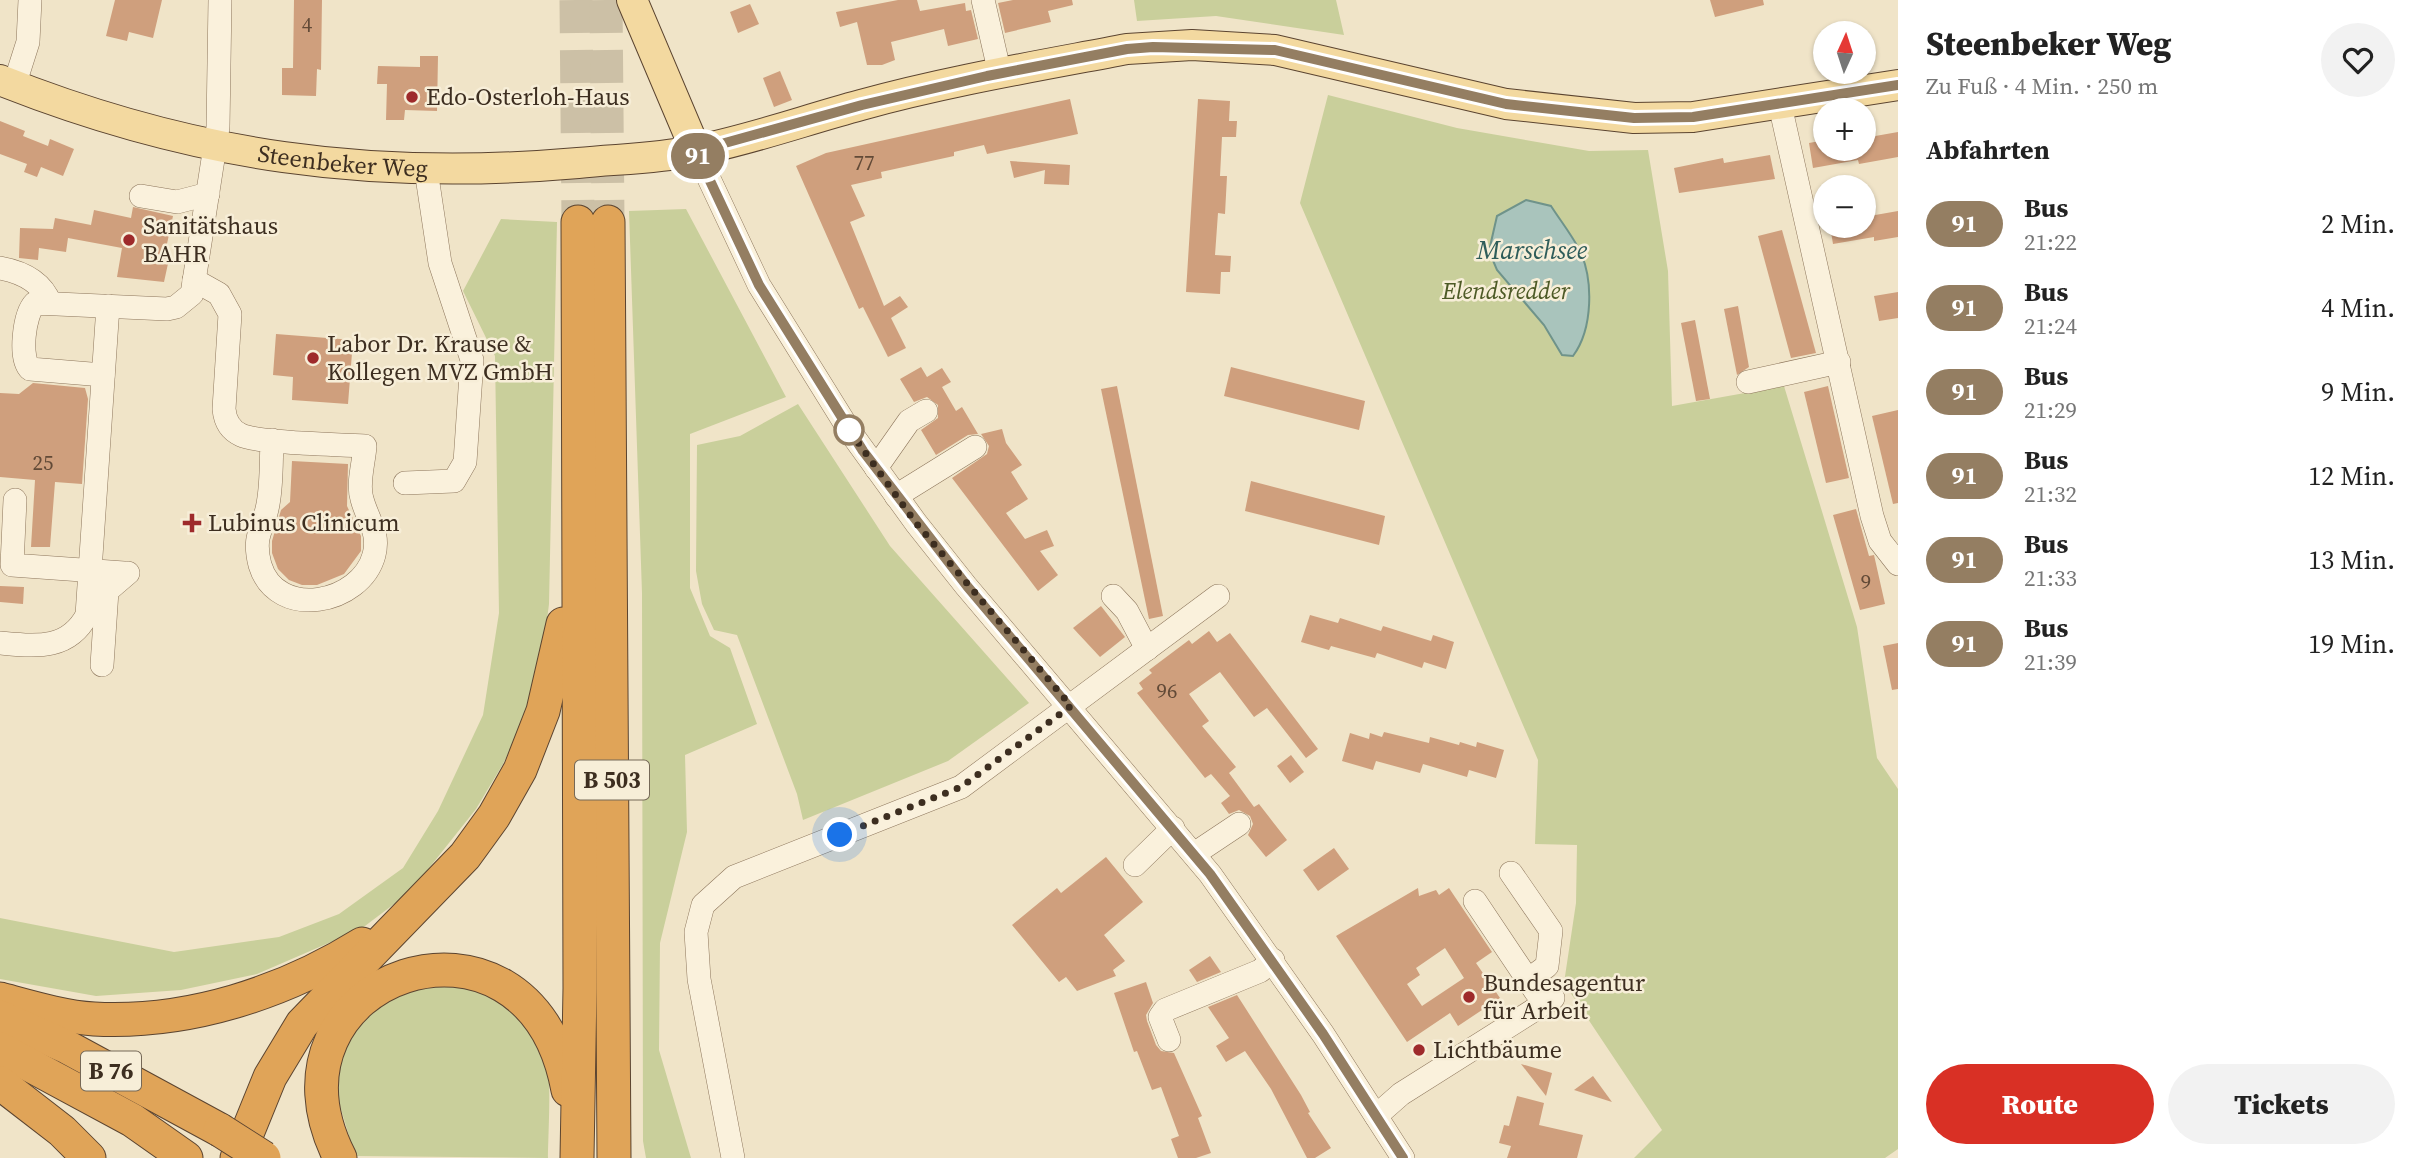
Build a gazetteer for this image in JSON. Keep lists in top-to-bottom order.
{
  "streets": {
    "highway": ["B 503", "B 76"],
    "main road": ["Steenbeker Weg"]
  },
  "water": ["Marschsee"],
  "parks": ["Elendsredder"],
  "places": {
    "other": [
      "Edo-Osterloh-Haus",
      "Sanitätshaus BAHR",
      "Labor Dr. Krause & Kollegen MVZ GmbH",
      "Bundesagentur für Arbeit",
      "Lichtbäume"
    ],
    "health": ["Lubinus Clinicum"]
  },
  "lines": ["bus line 91"],
  "house_numbers": [
    "4",
    "77",
    "25",
    "9",
    "96"
  ],
  "north": "top",
  "page": {
    "on_map": "91",
    "heading": [
      ["Steenbeker Weg", "Zu Fuß · 4 Min. · 250 m"],
      "Abfahrten"
    ],
    "map_buttons": ["+", "−"],
    "list": [
      {
        "mark": "91",
        "name": "Bus",
        "note": "21:22",
        "value": "2 Min."
      },
      {
        "mark": "91",
        "name": "Bus",
        "note": "21:24",
        "value": "4 Min."
      },
      {
        "mark": "91",
        "name": "Bus",
        "note": "21:29",
        "value": "9 Min."
      },
      {
        "mark": "91",
        "name": "Bus",
        "note": "21:32",
        "value": "12 Min."
      },
      {
        "mark": "91",
        "name": "Bus",
        "note": "21:33",
        "value": "13 Min."
      },
      {
        "mark": "91",
        "name": "Bus",
        "note": "21:39",
        "value": "19 Min."
      }
    ],
    "buttons": ["Route", "Tickets"]
  }
}
